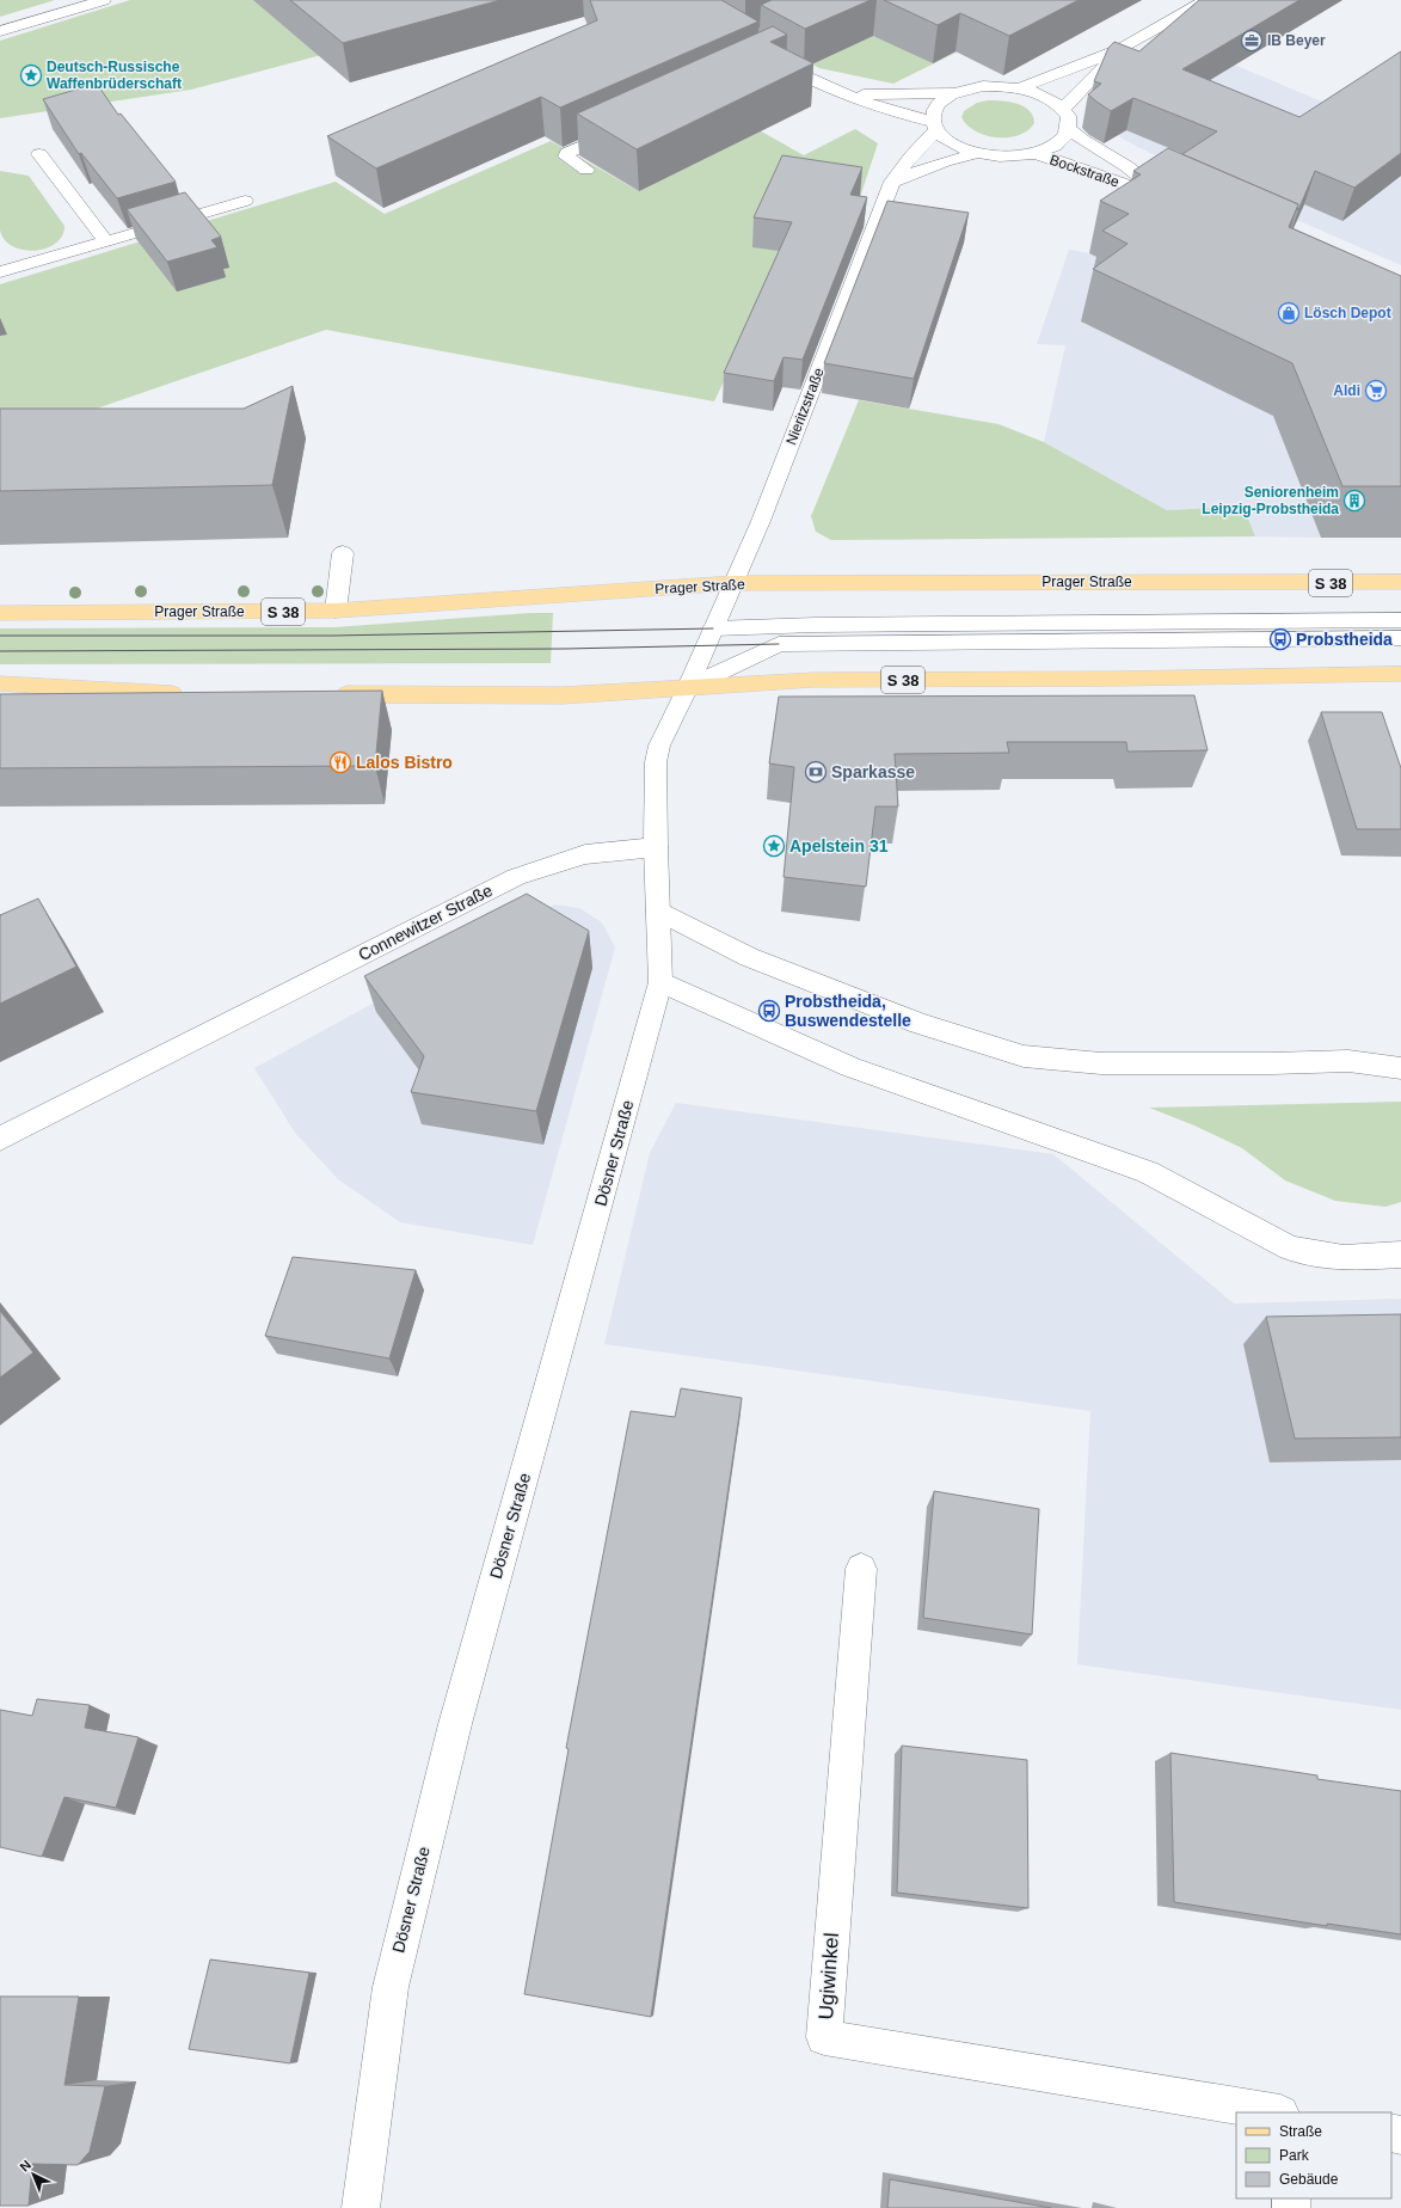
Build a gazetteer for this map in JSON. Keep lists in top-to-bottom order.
{
  "streets": {
    "main road": ["Prager Straße", "S 38"],
    "street": [
      "Bockstraße",
      "Nieritzstraße",
      "Connewitzer Straße",
      "Dösner Straße",
      "Ugiwinkel"
    ]
  },
  "crossings": [
    ["Nieritzstraße", "Prager Straße"],
    ["Connewitzer Straße", "Dösner Straße"]
  ],
  "places": {
    "office": ["IB Beyer"],
    "place": ["Deutsch-Russische Waffenbrüderschaft", "Apelstein 31"],
    "shop": ["Lösch Depot"],
    "supermarket": ["Aldi"],
    "building": ["Seniorenheim Leipzig-Probstheida"],
    "bus stop": ["Probstheida", "Probstheida, Buswendestelle"],
    "restaurant": ["Lalos Bistro"],
    "bank": ["Sparkasse"]
  },
  "legend": ["Straße", "Park", "Gebäude"],
  "north": "top left"
}
